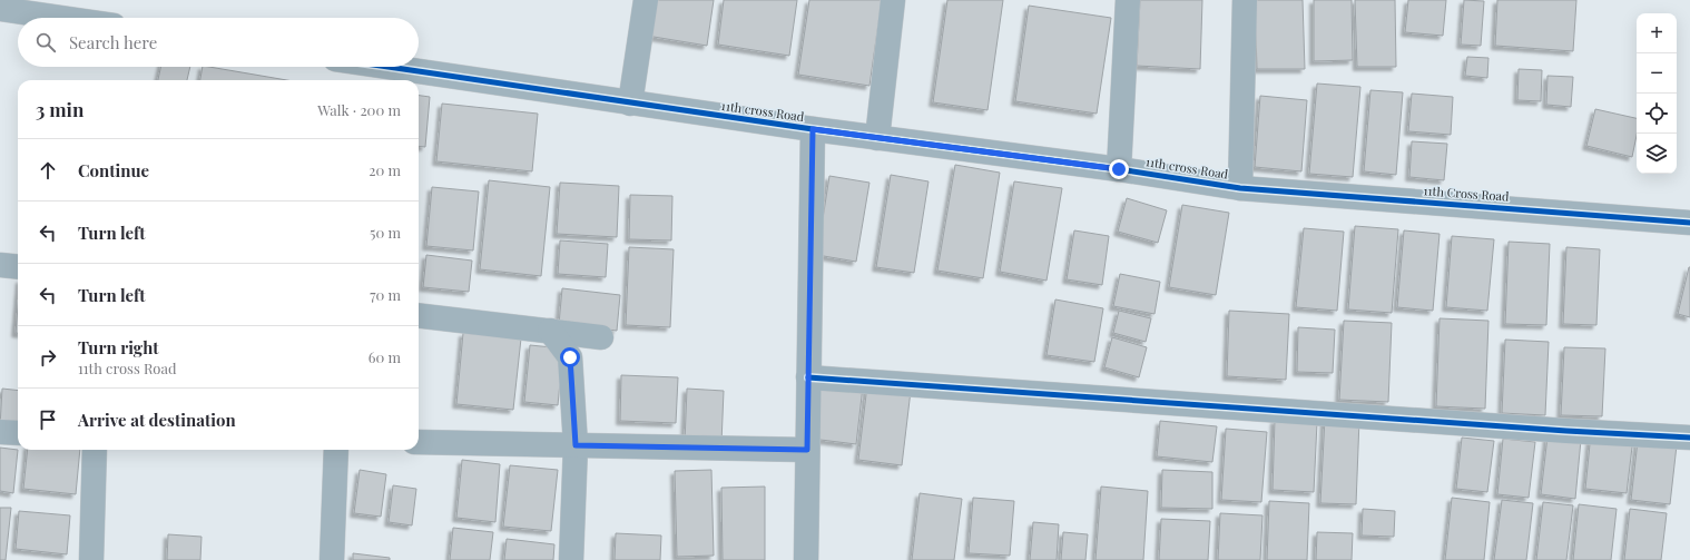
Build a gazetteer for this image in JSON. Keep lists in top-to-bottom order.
{
  "streets": {
    "street": ["11th cross Road", "11th Cross Road"]
  },
  "crossings": [
    ["11th cross Road", "11th Cross Road"]
  ],
  "page": {
    "map_buttons": ["+", "−"],
    "search": "Search here",
    "heading": ["3 min", "Walk · 200 m"],
    "list": [
      ["Continue", "20 m"],
      ["Turn left", "50 m"],
      ["Turn left", "70 m"],
      ["Turn right", "11th cross Road", "60 m"],
      "Arrive at destination"
    ]
  }
}
